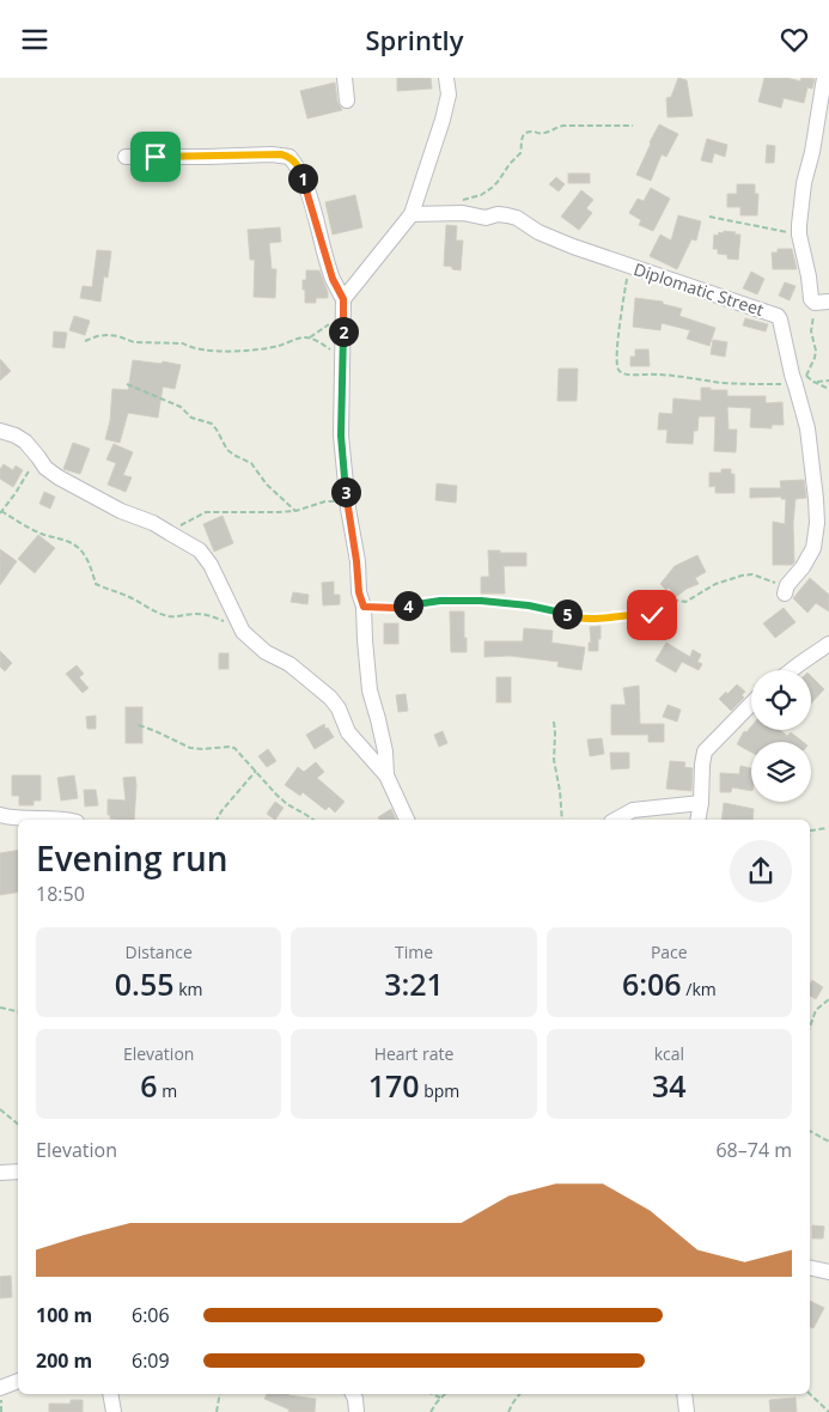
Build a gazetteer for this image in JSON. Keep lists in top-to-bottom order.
{
  "streets": {
    "street": ["Diplomatic Street"]
  },
  "page": {
    "header": "Sprintly",
    "pins": [
      "1",
      "2",
      "3",
      "4",
      "5"
    ],
    "heading": ["Evening run", "18:50"],
    "stats": [
      ["Distance", "0.55 km"],
      ["Time", "3:21"],
      ["Pace", "6:06 /km"],
      ["Elevation", "6 m"],
      ["Heart rate", "170 bpm"],
      ["kcal", "34"]
    ],
    "chart": ["Elevation", "68–74 m"],
    "list": [
      {
        "name": "100 m",
        "note": "6:06"
      },
      {
        "name": "200 m",
        "note": "6:09"
      }
    ]
  }
}
